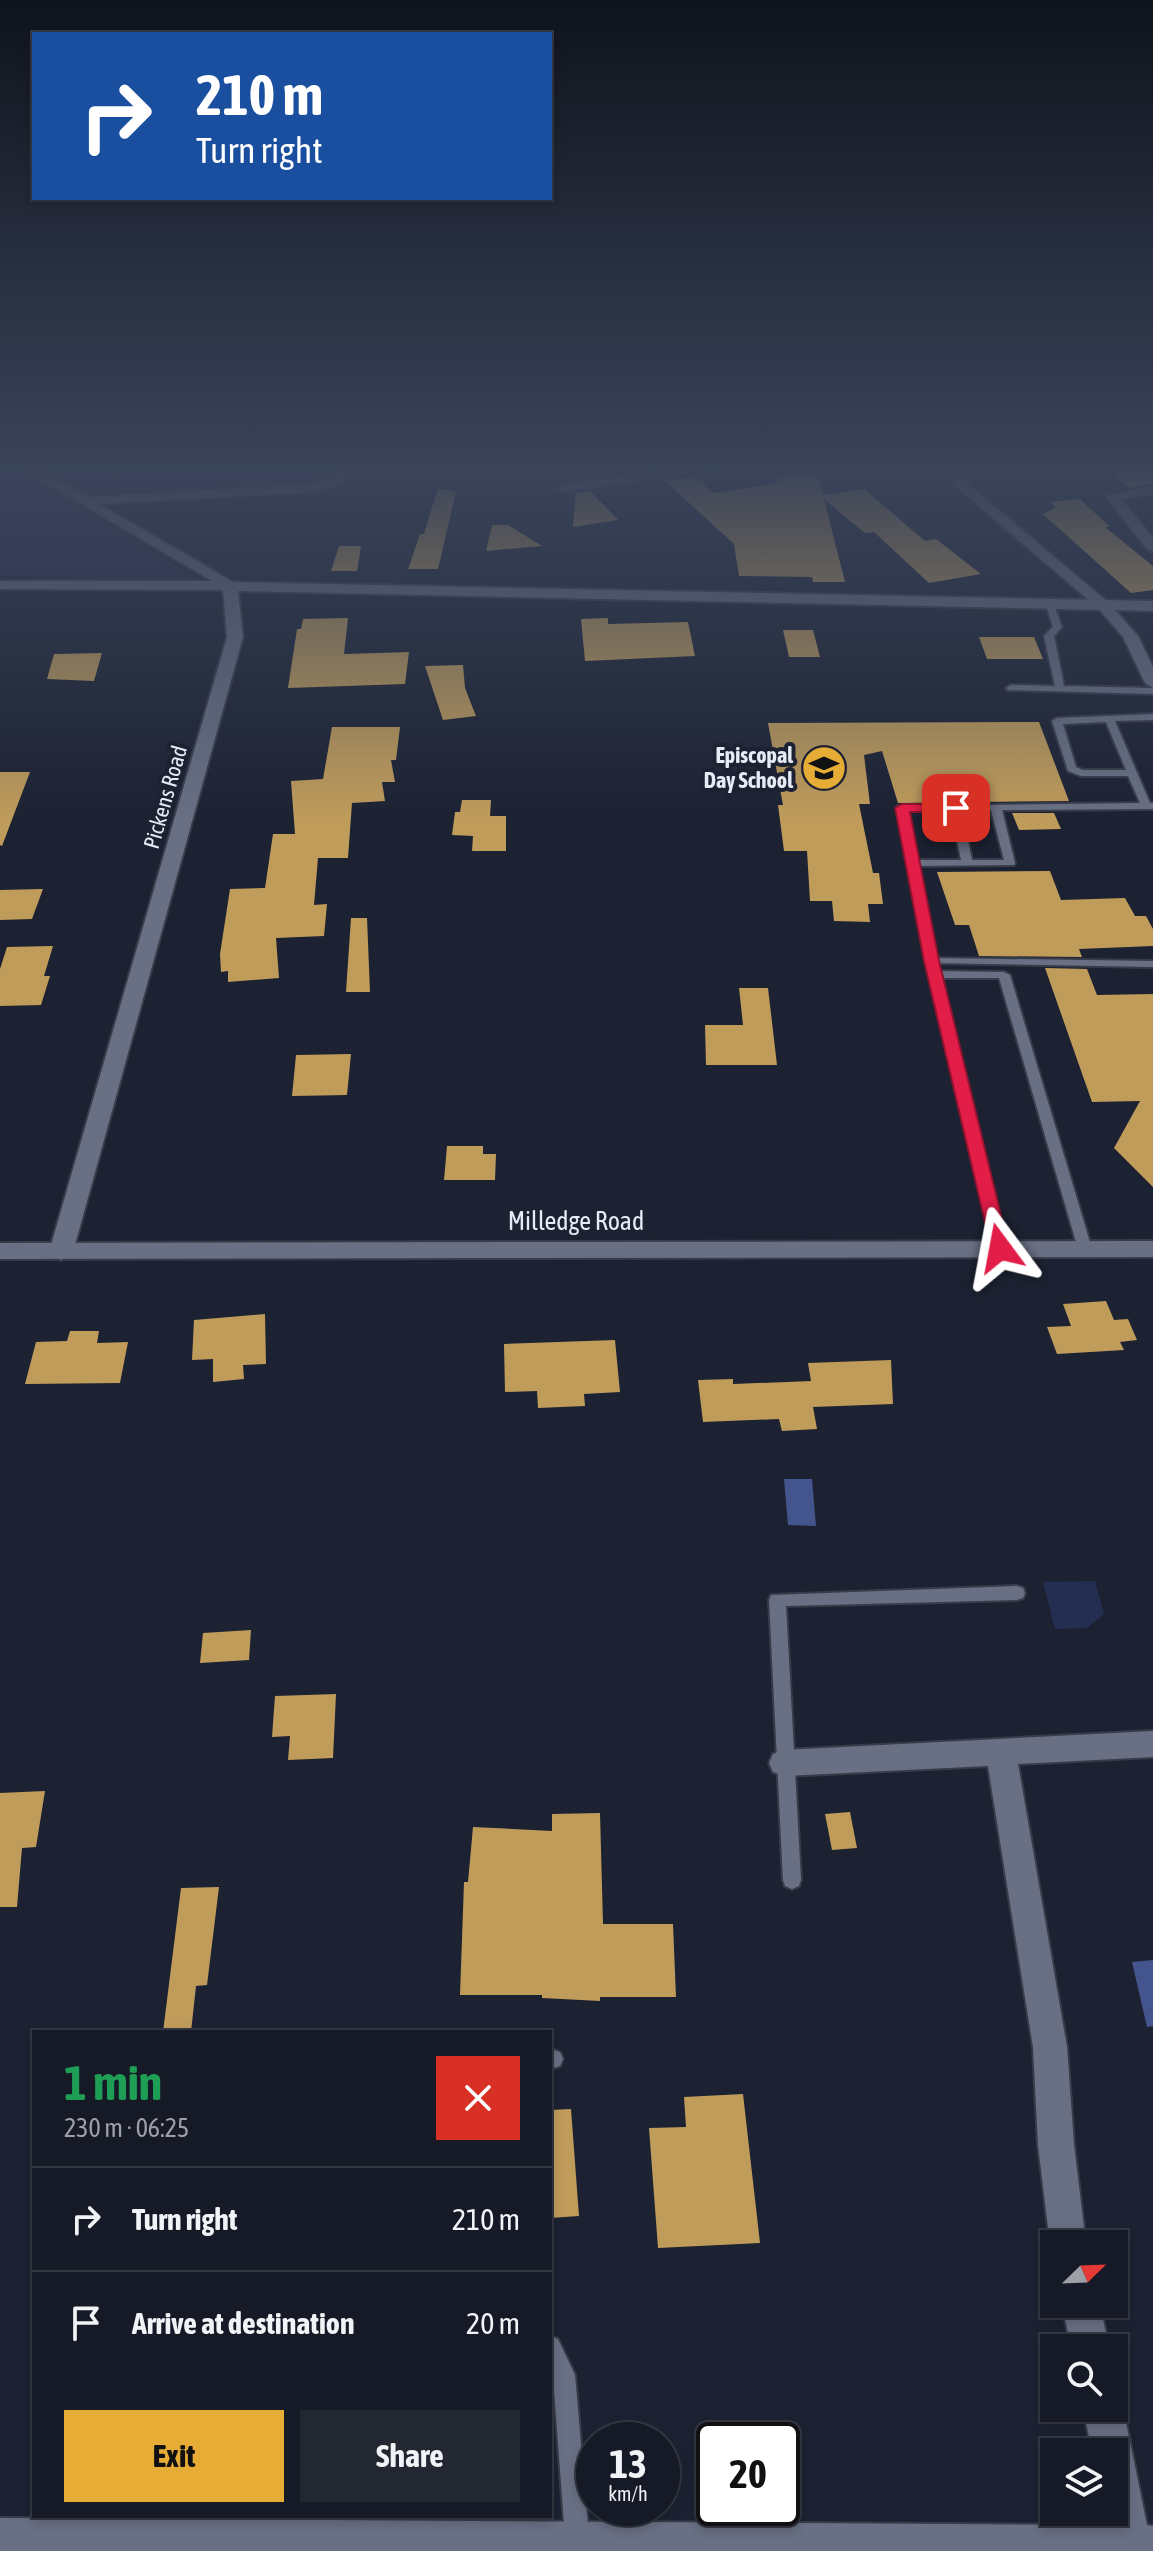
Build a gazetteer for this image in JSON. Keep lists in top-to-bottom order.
{
  "streets": {
    "street": ["Pickens Road", "Milledge Road"]
  },
  "crossings": [
    ["Pickens Road", "Milledge Road"]
  ],
  "places": {
    "school or university": ["Episcopal Day School"]
  },
  "north": "top right",
  "page": {
    "turn": ["210 m", "Turn right"],
    "heading": ["1 min", "230 m · 06:25"],
    "list": [
      {
        "name": "Turn right",
        "value": "210 m"
      },
      {
        "name": "Arrive at destination",
        "value": "20 m"
      }
    ],
    "buttons": ["Exit", "Share"],
    "speed": "13 km/h",
    "limit": "20"
  }
}
